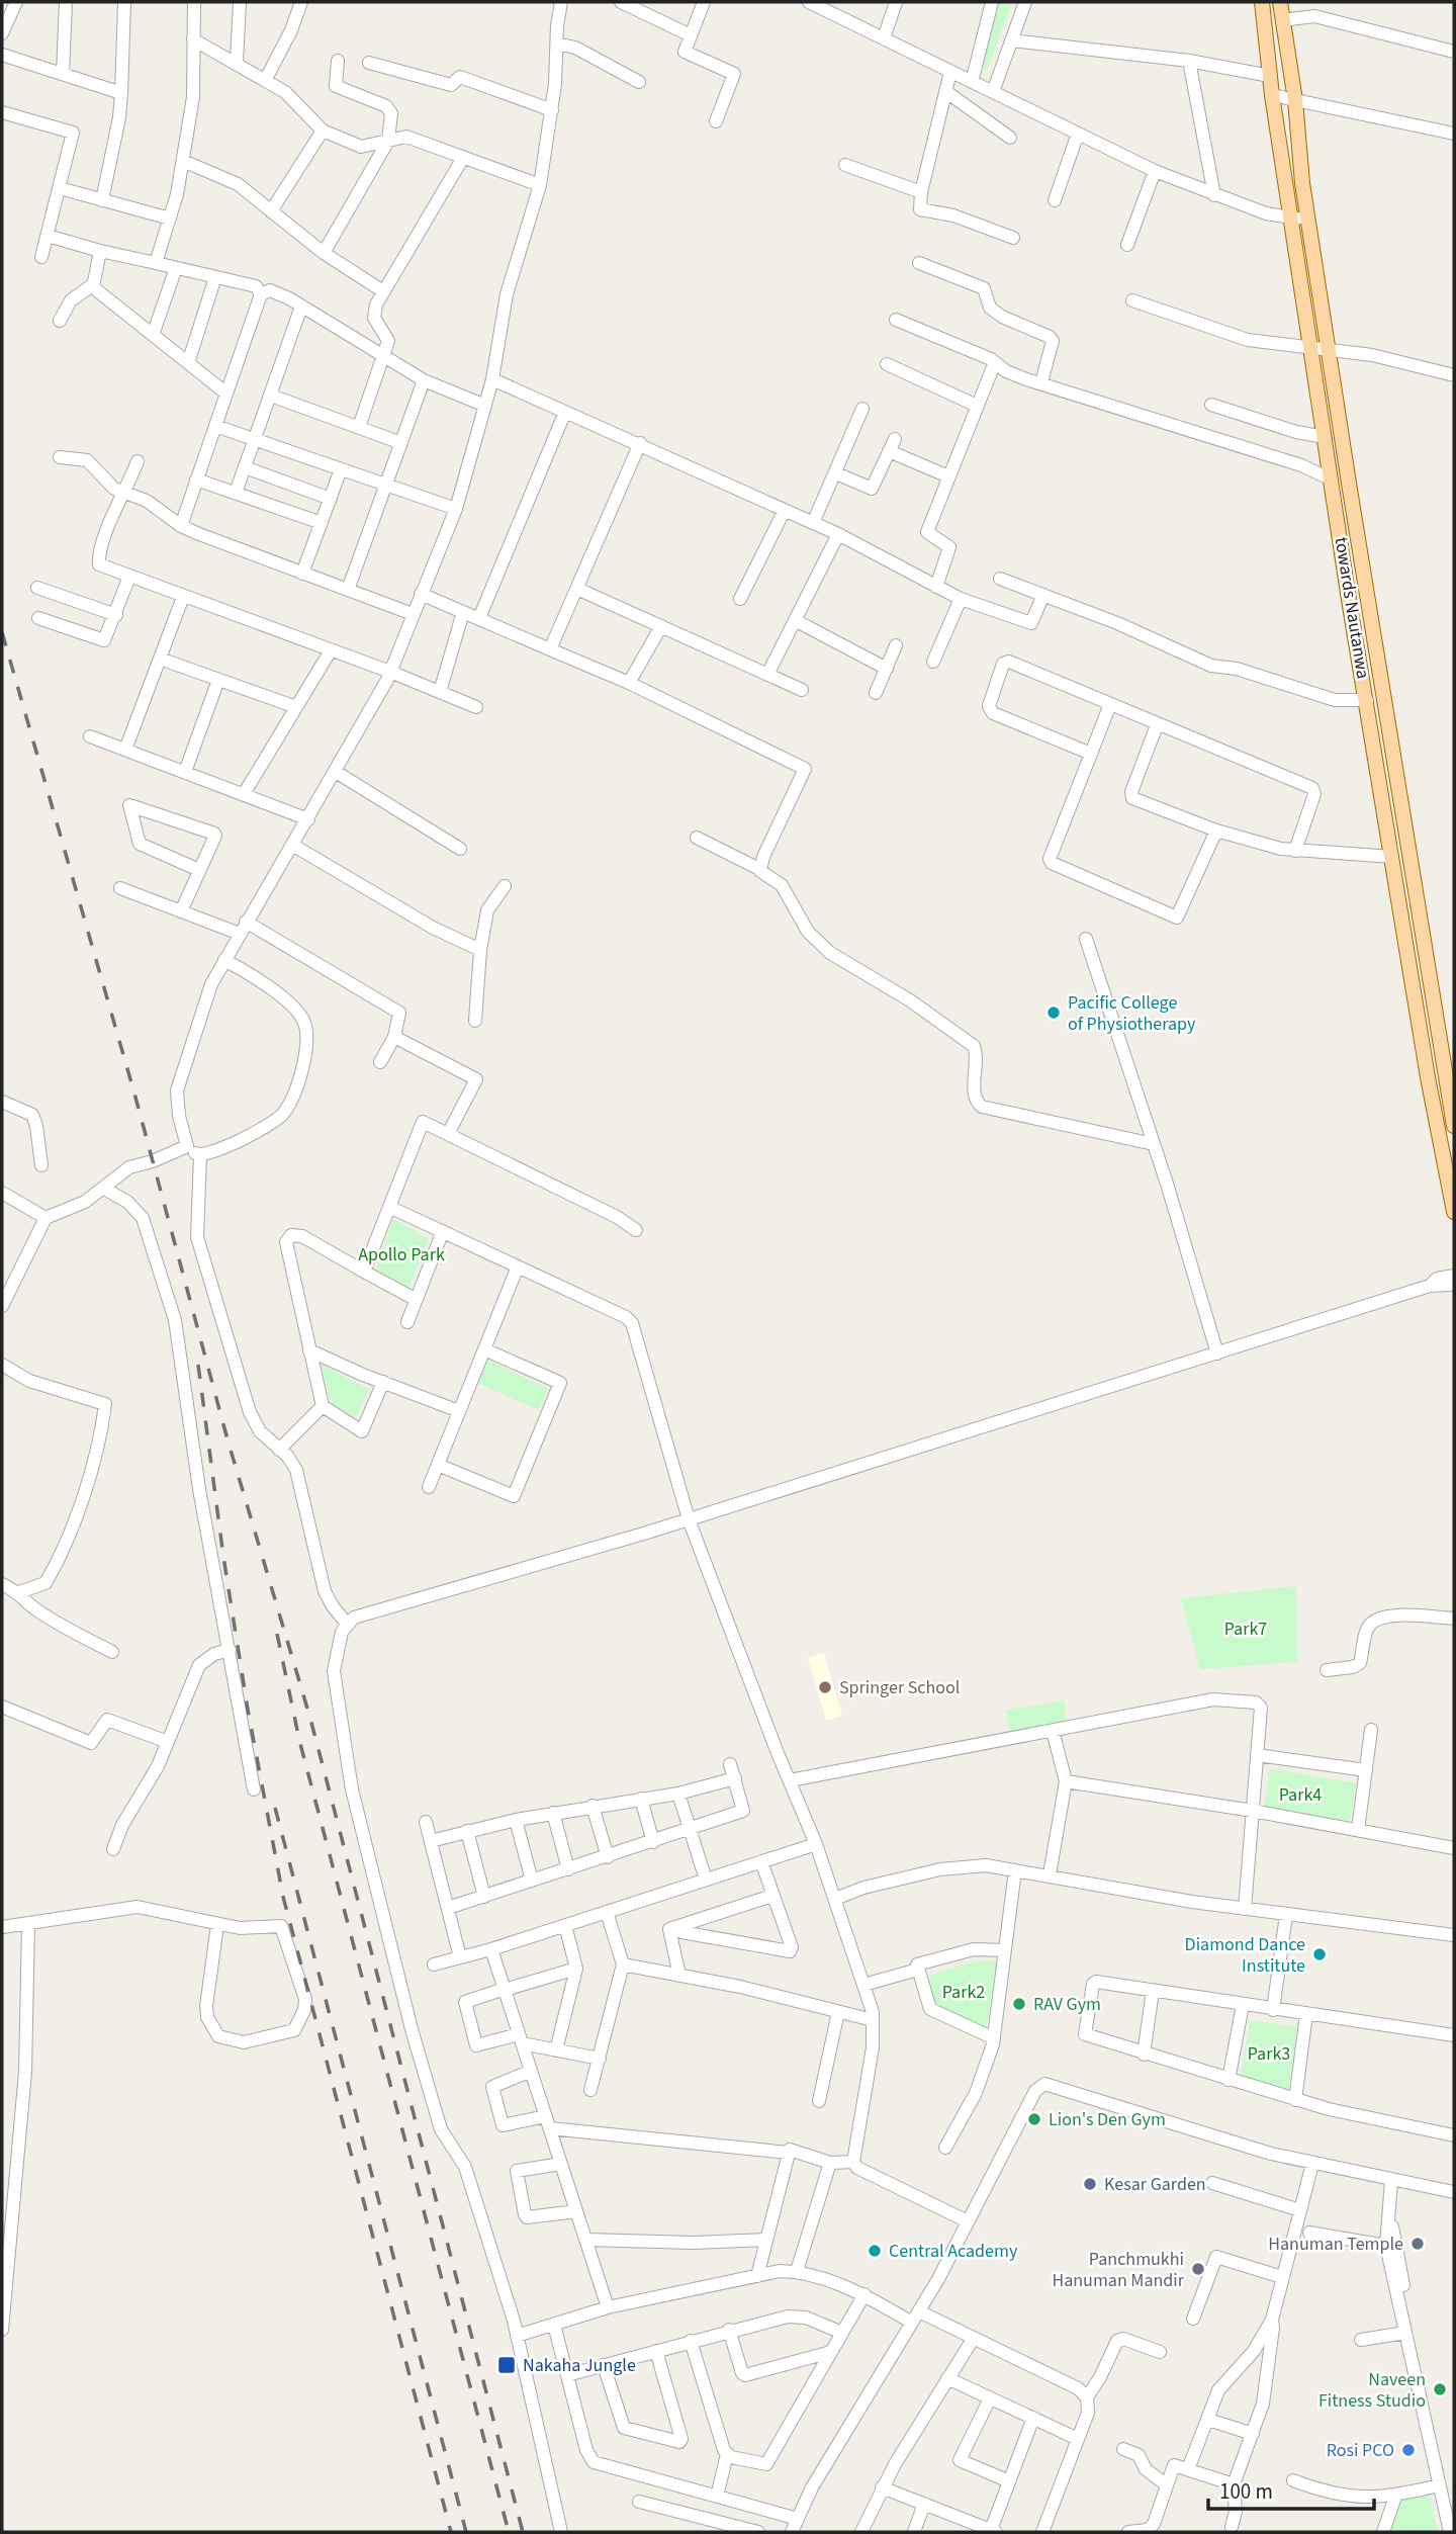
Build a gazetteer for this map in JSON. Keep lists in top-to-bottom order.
{
  "streets": {
    "main road": ["towards Nautanwa"]
  },
  "parks": [
    "Apollo Park",
    "Park7",
    "Park4",
    "Park2",
    "Park3"
  ],
  "places": {
    "other": [
      "Pacific College of Physiotherapy",
      "Springer School",
      "Diamond Dance Institute",
      "RAV Gym",
      "Lion's Den Gym",
      "Kesar Garden",
      "Hanuman Temple",
      "Central Academy",
      "Panchmukhi Hanuman Mandir",
      "Naveen Fitness Studio",
      "Rosi PCO"
    ],
    "transit": ["Nakaha Jungle"]
  },
  "scale_bar": "100 m"
}
